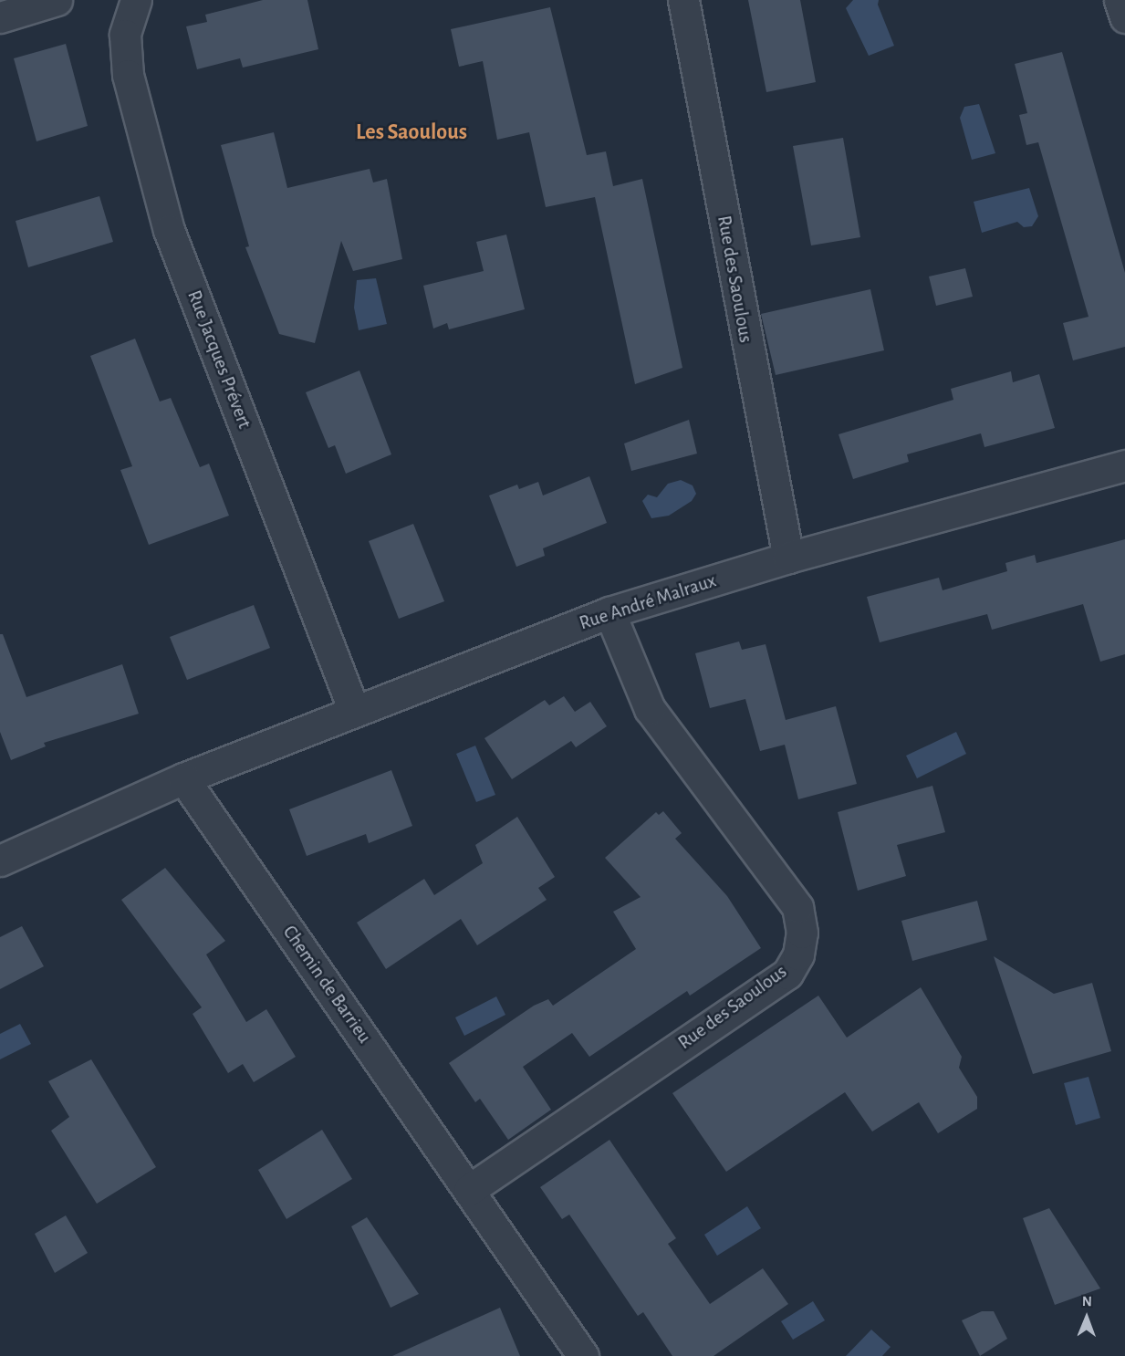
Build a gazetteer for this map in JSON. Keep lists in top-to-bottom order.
{
  "streets": {
    "street": [
      "Rue des Saoulous",
      "Rue Jacques Prévert",
      "Rue André Malraux",
      "Chemin de Barrieu"
    ]
  },
  "crossings": [
    ["Rue des Saoulous", "Rue André Malraux"],
    ["Rue des Saoulous", "Chemin de Barrieu"],
    ["Rue Jacques Prévert", "Rue André Malraux"],
    ["Rue André Malraux", "Chemin de Barrieu"]
  ],
  "districts": ["Les Saoulous"],
  "north": "top"
}
